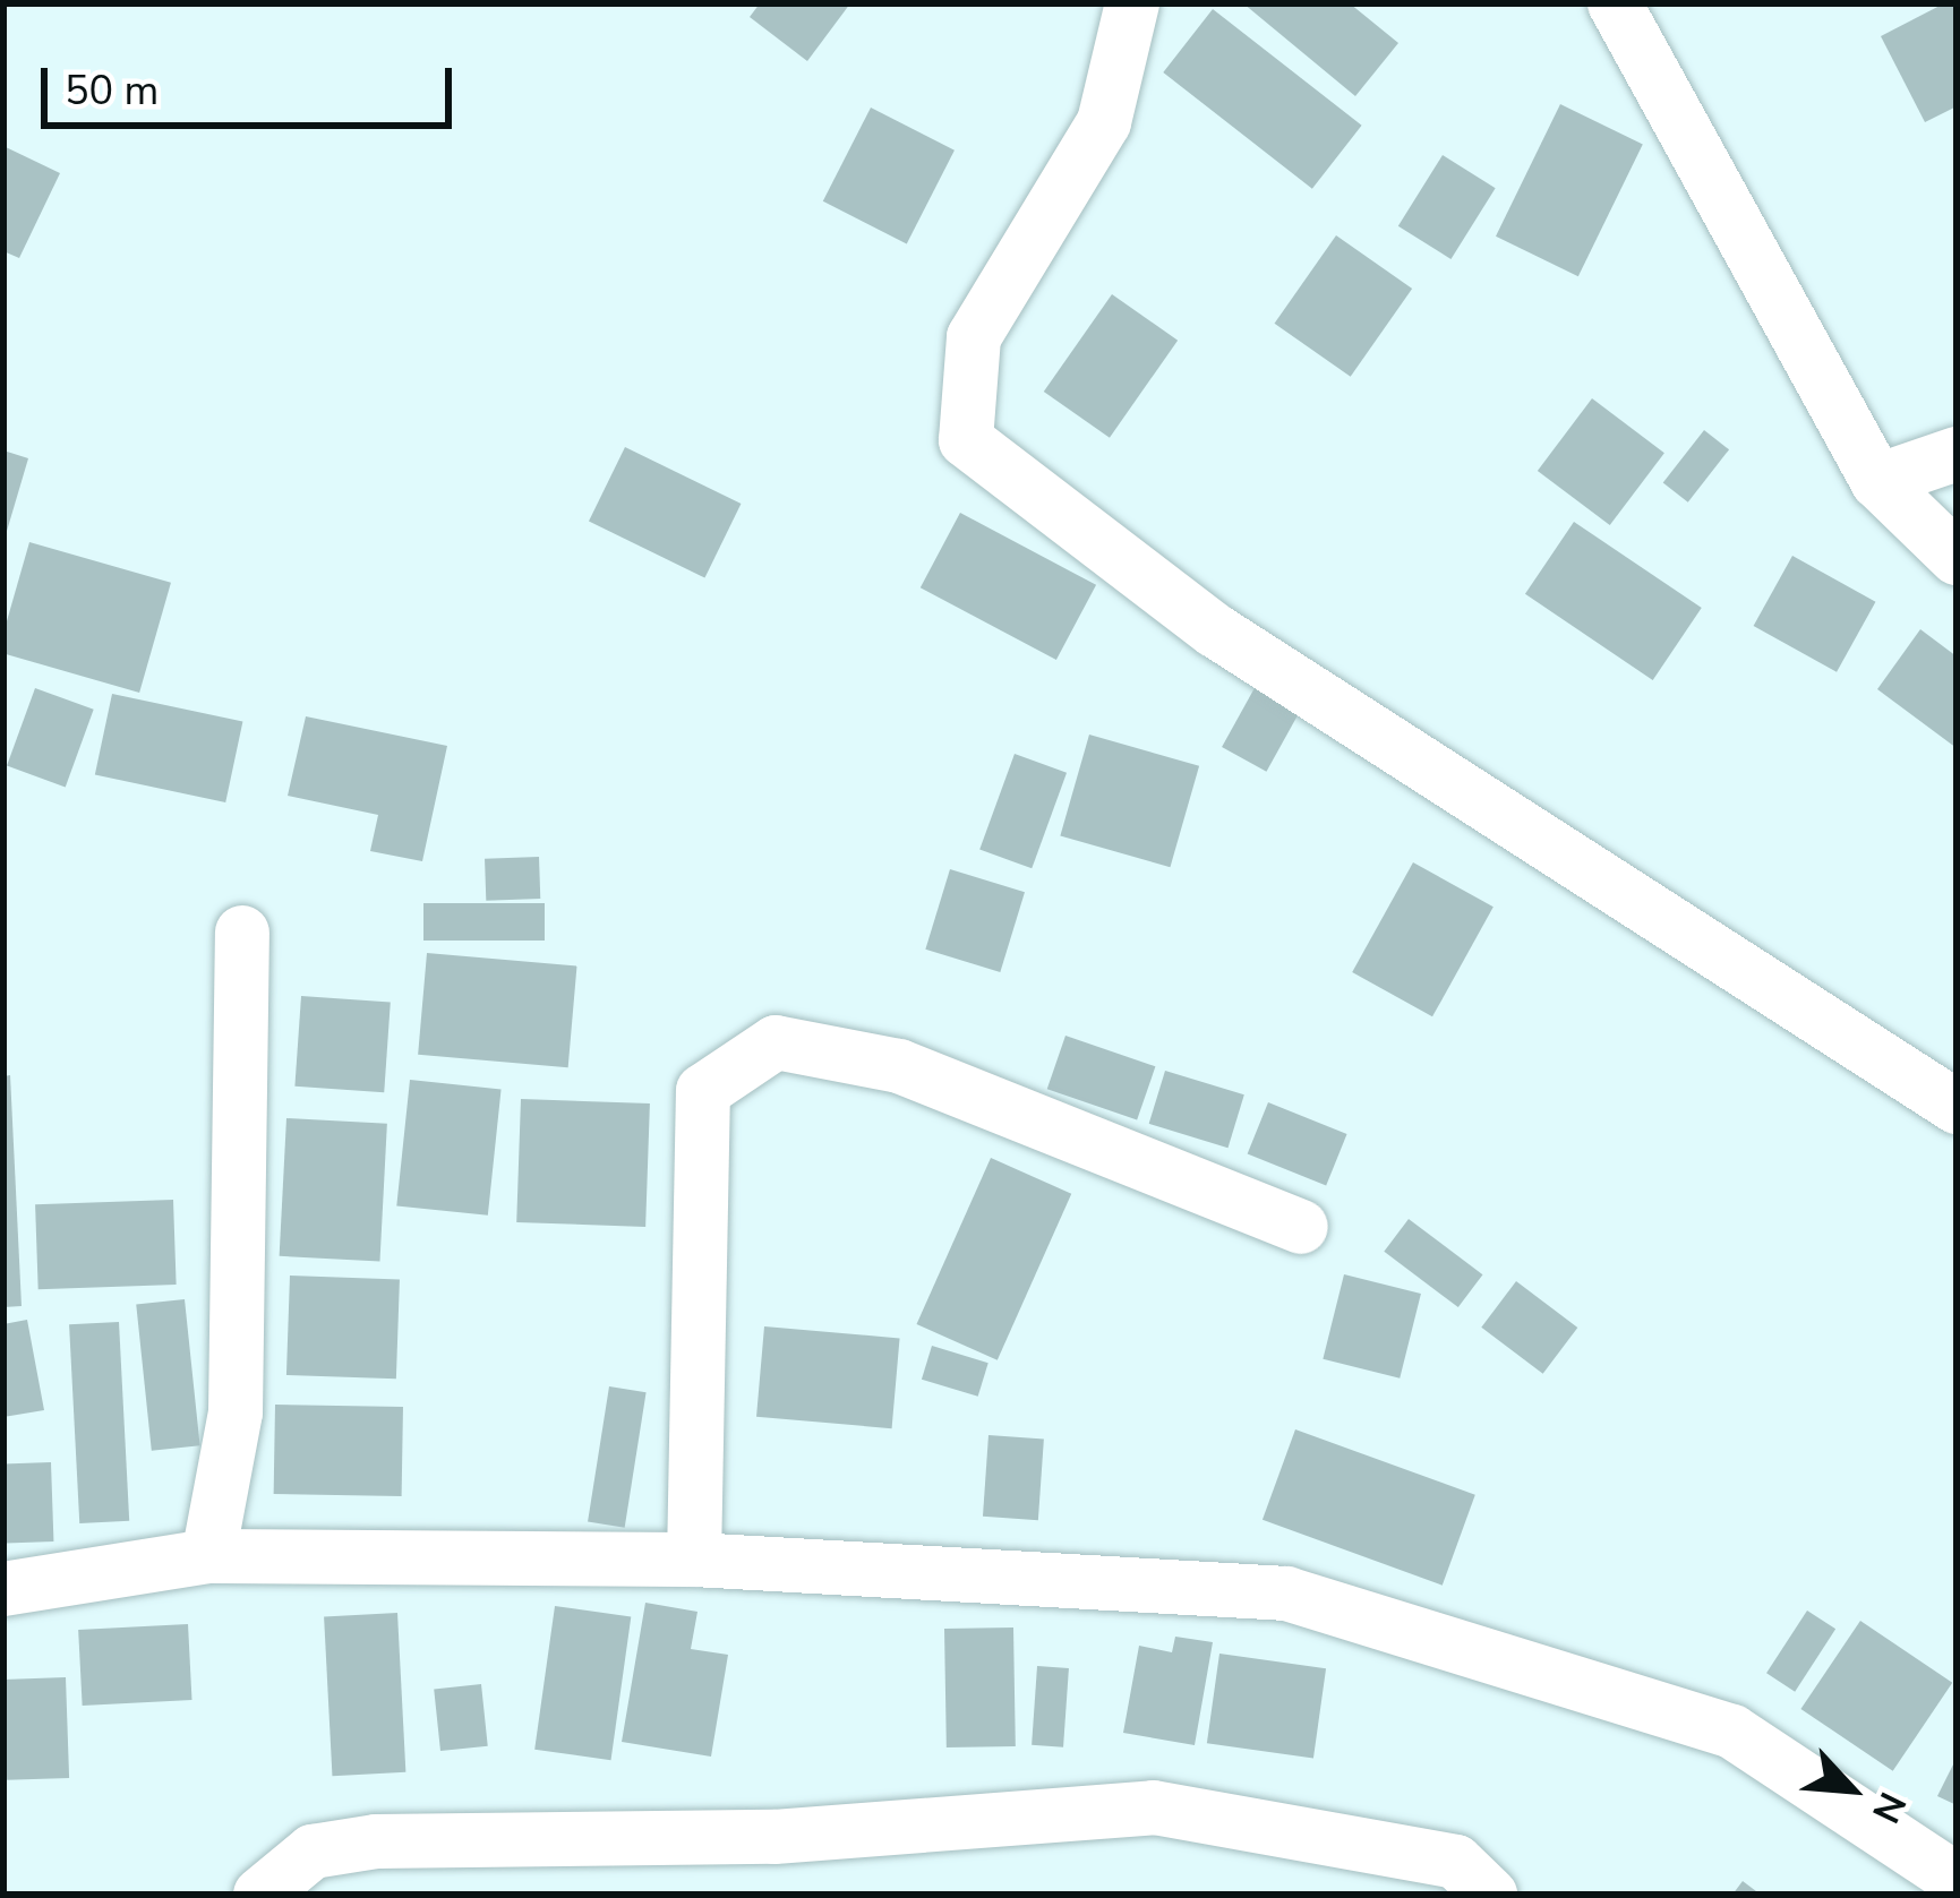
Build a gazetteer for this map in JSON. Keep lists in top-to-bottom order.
{
  "scale_bar": "50 m",
  "north": "bottom right"
}
